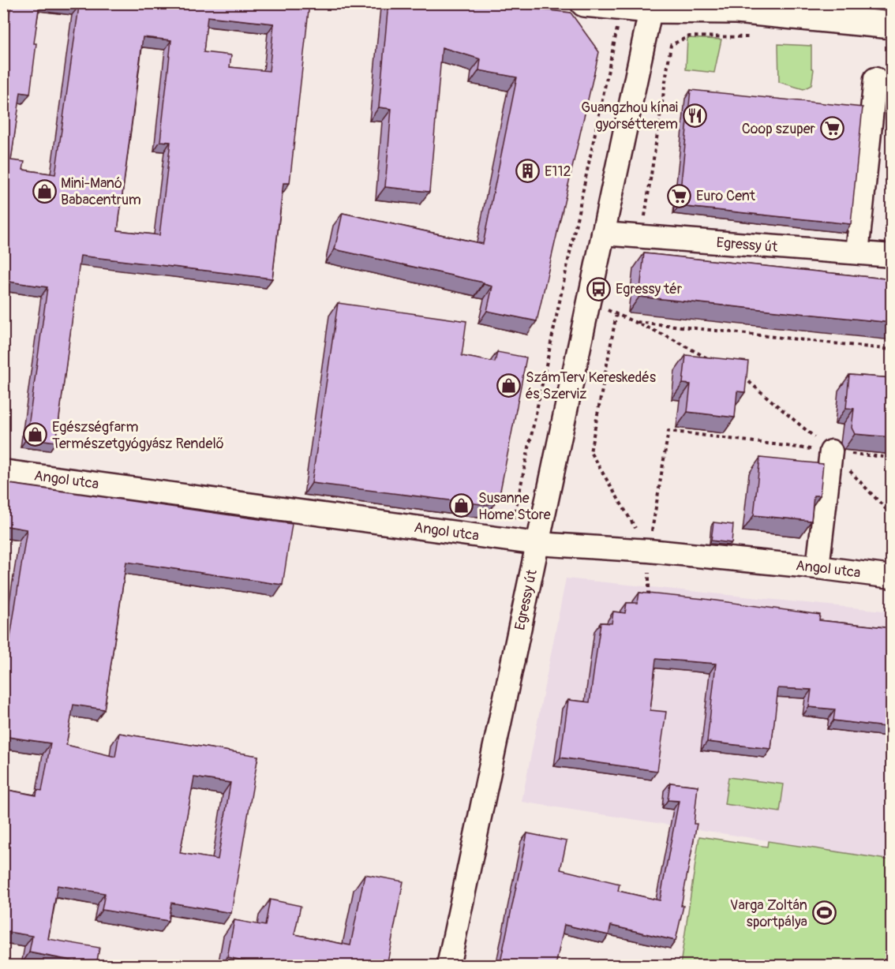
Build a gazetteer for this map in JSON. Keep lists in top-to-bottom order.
{
  "streets": {
    "street": ["Egressy út", "Angol utca"]
  },
  "crossings": [
    ["Egressy út", "Angol utca"]
  ],
  "places": {
    "restaurant": ["Guangzhou kínai gyorsétterem"],
    "supermarket": ["Coop szuper", "Euro Cent"],
    "building": ["E112"],
    "shop": [
      "Mini-Manó Babacentrum",
      "SzámTerv Kereskedés és Szerviz",
      "Egészségfarm Természetgyógyász Rendelő",
      "Susanne Home Store"
    ],
    "bus stop": ["Egressy tér"],
    "sports": ["Varga Zoltán sportpálya"]
  }
}
